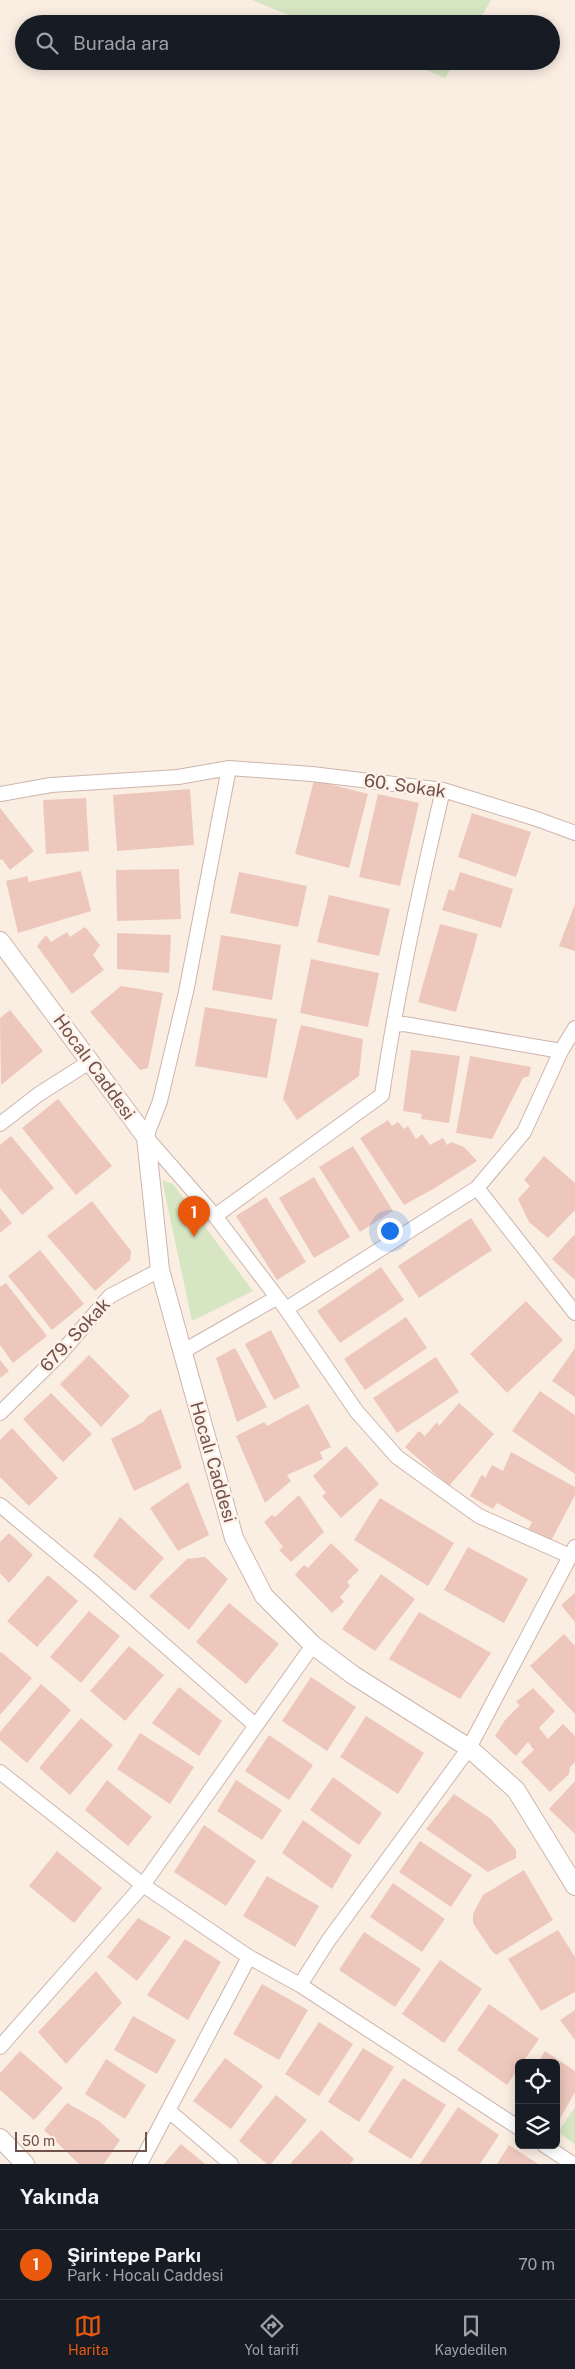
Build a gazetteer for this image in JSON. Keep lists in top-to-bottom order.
{
  "streets": {
    "street": ["60. Sokak", "Hocalı Caddesi", "679. Sokak"]
  },
  "crossings": [
    ["Hocalı Caddesi", "679. Sokak"]
  ],
  "scale_bar": "50 m",
  "page": {
    "search": "Burada ara",
    "pins": "1",
    "scale": "50 m",
    "heading": "Yakında",
    "list": [
      {
        "mark": "1",
        "name": "Şirintepe Parkı",
        "note": "Park · Hocalı Caddesi",
        "value": "70 m"
      }
    ],
    "nav": ["Harita", "Yol tarifi", "Kaydedilen"]
  }
}
